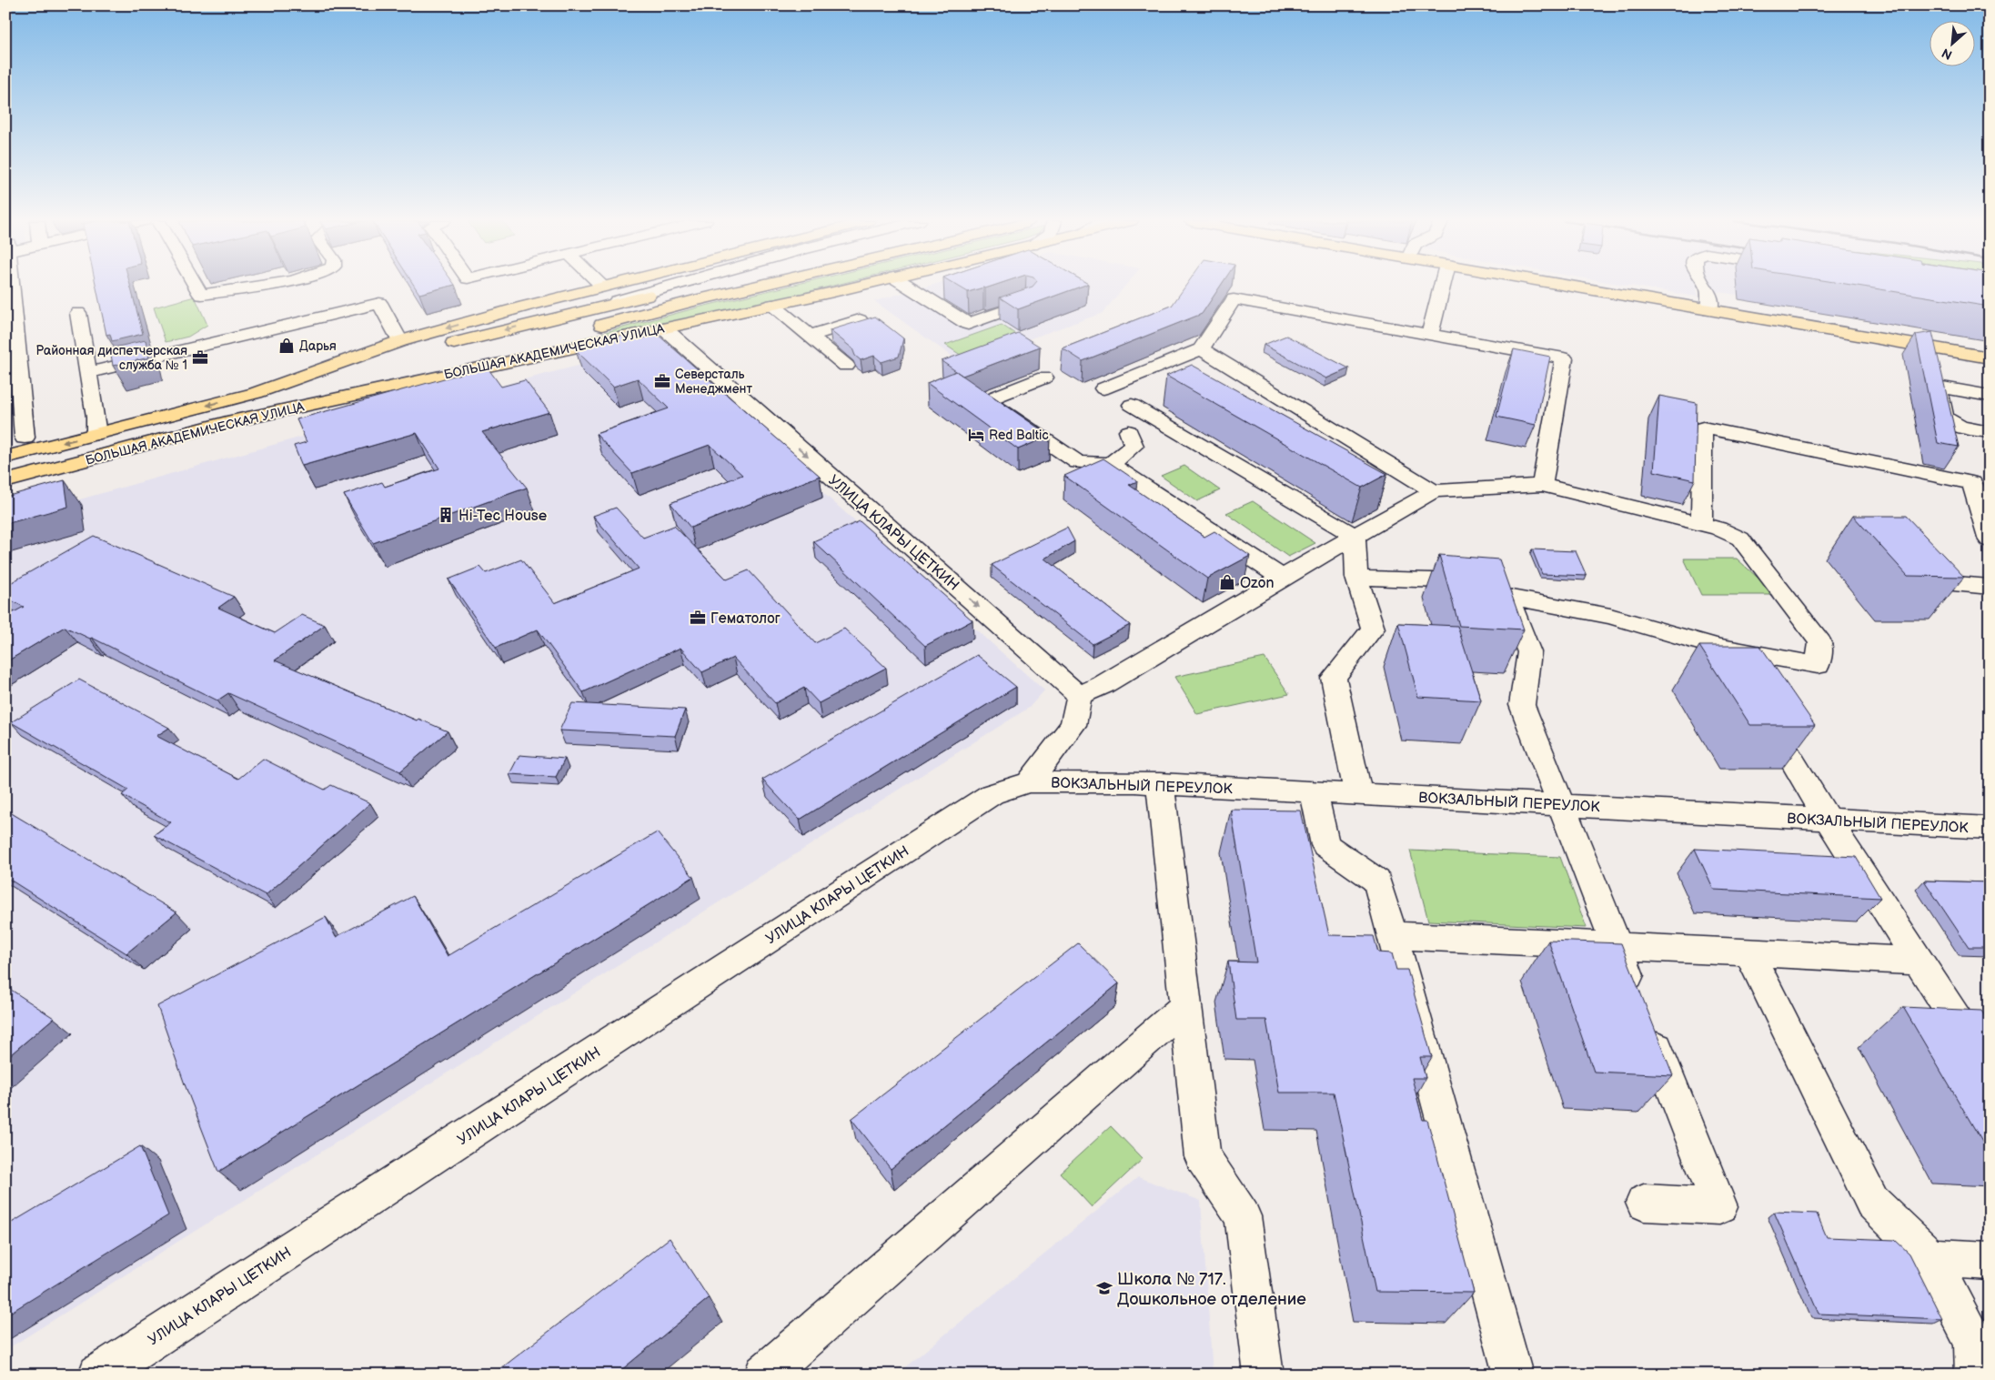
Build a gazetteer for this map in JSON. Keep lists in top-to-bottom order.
{
  "streets": {
    "main road": ["БОЛЬШАЯ АКАДЕМИЧЕСКАЯ УЛИЦА"],
    "street": ["УЛИЦА КЛАРЫ ЦЕТКИН", "ВОКЗАЛЬНЫЙ ПЕРЕУЛОК"]
  },
  "crossings": [
    ["БОЛЬШАЯ АКАДЕМИЧЕСКАЯ УЛИЦА", "УЛИЦА КЛАРЫ ЦЕТКИН"],
    ["УЛИЦА КЛАРЫ ЦЕТКИН", "ВОКЗАЛЬНЫЙ ПЕРЕУЛОК"]
  ],
  "places": {
    "shop": ["Дарья", "Ozon"],
    "office": ["Районная диспетчерская служба № 1", "Северсталь Менеджмент", "Гематолог"],
    "hotel": ["Red Baltic"],
    "building": ["Hi-Tec House"],
    "school or university": ["Школа № 717. Дошкольное отделение"]
  },
  "north": "bottom left"
}
